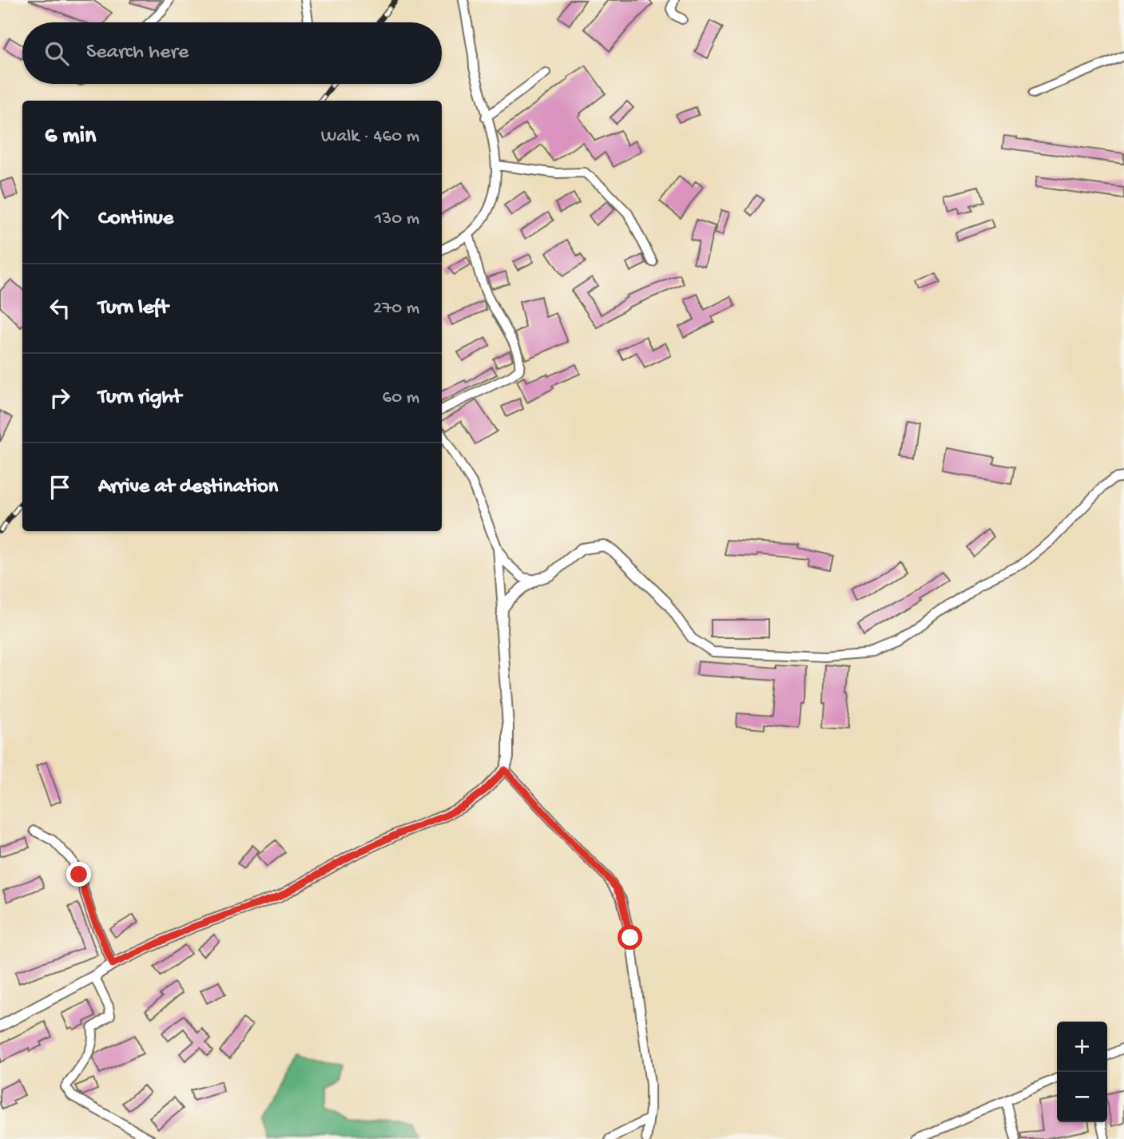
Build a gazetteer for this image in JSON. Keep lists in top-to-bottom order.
{
  "page": {
    "search": "Search here",
    "heading": ["6 min", "Walk · 460 m"],
    "list": [
      ["Continue", "130 m"],
      ["Turn left", "270 m"],
      ["Turn right", "60 m"],
      "Arrive at destination"
    ],
    "map_buttons": ["+", "−"]
  }
}
